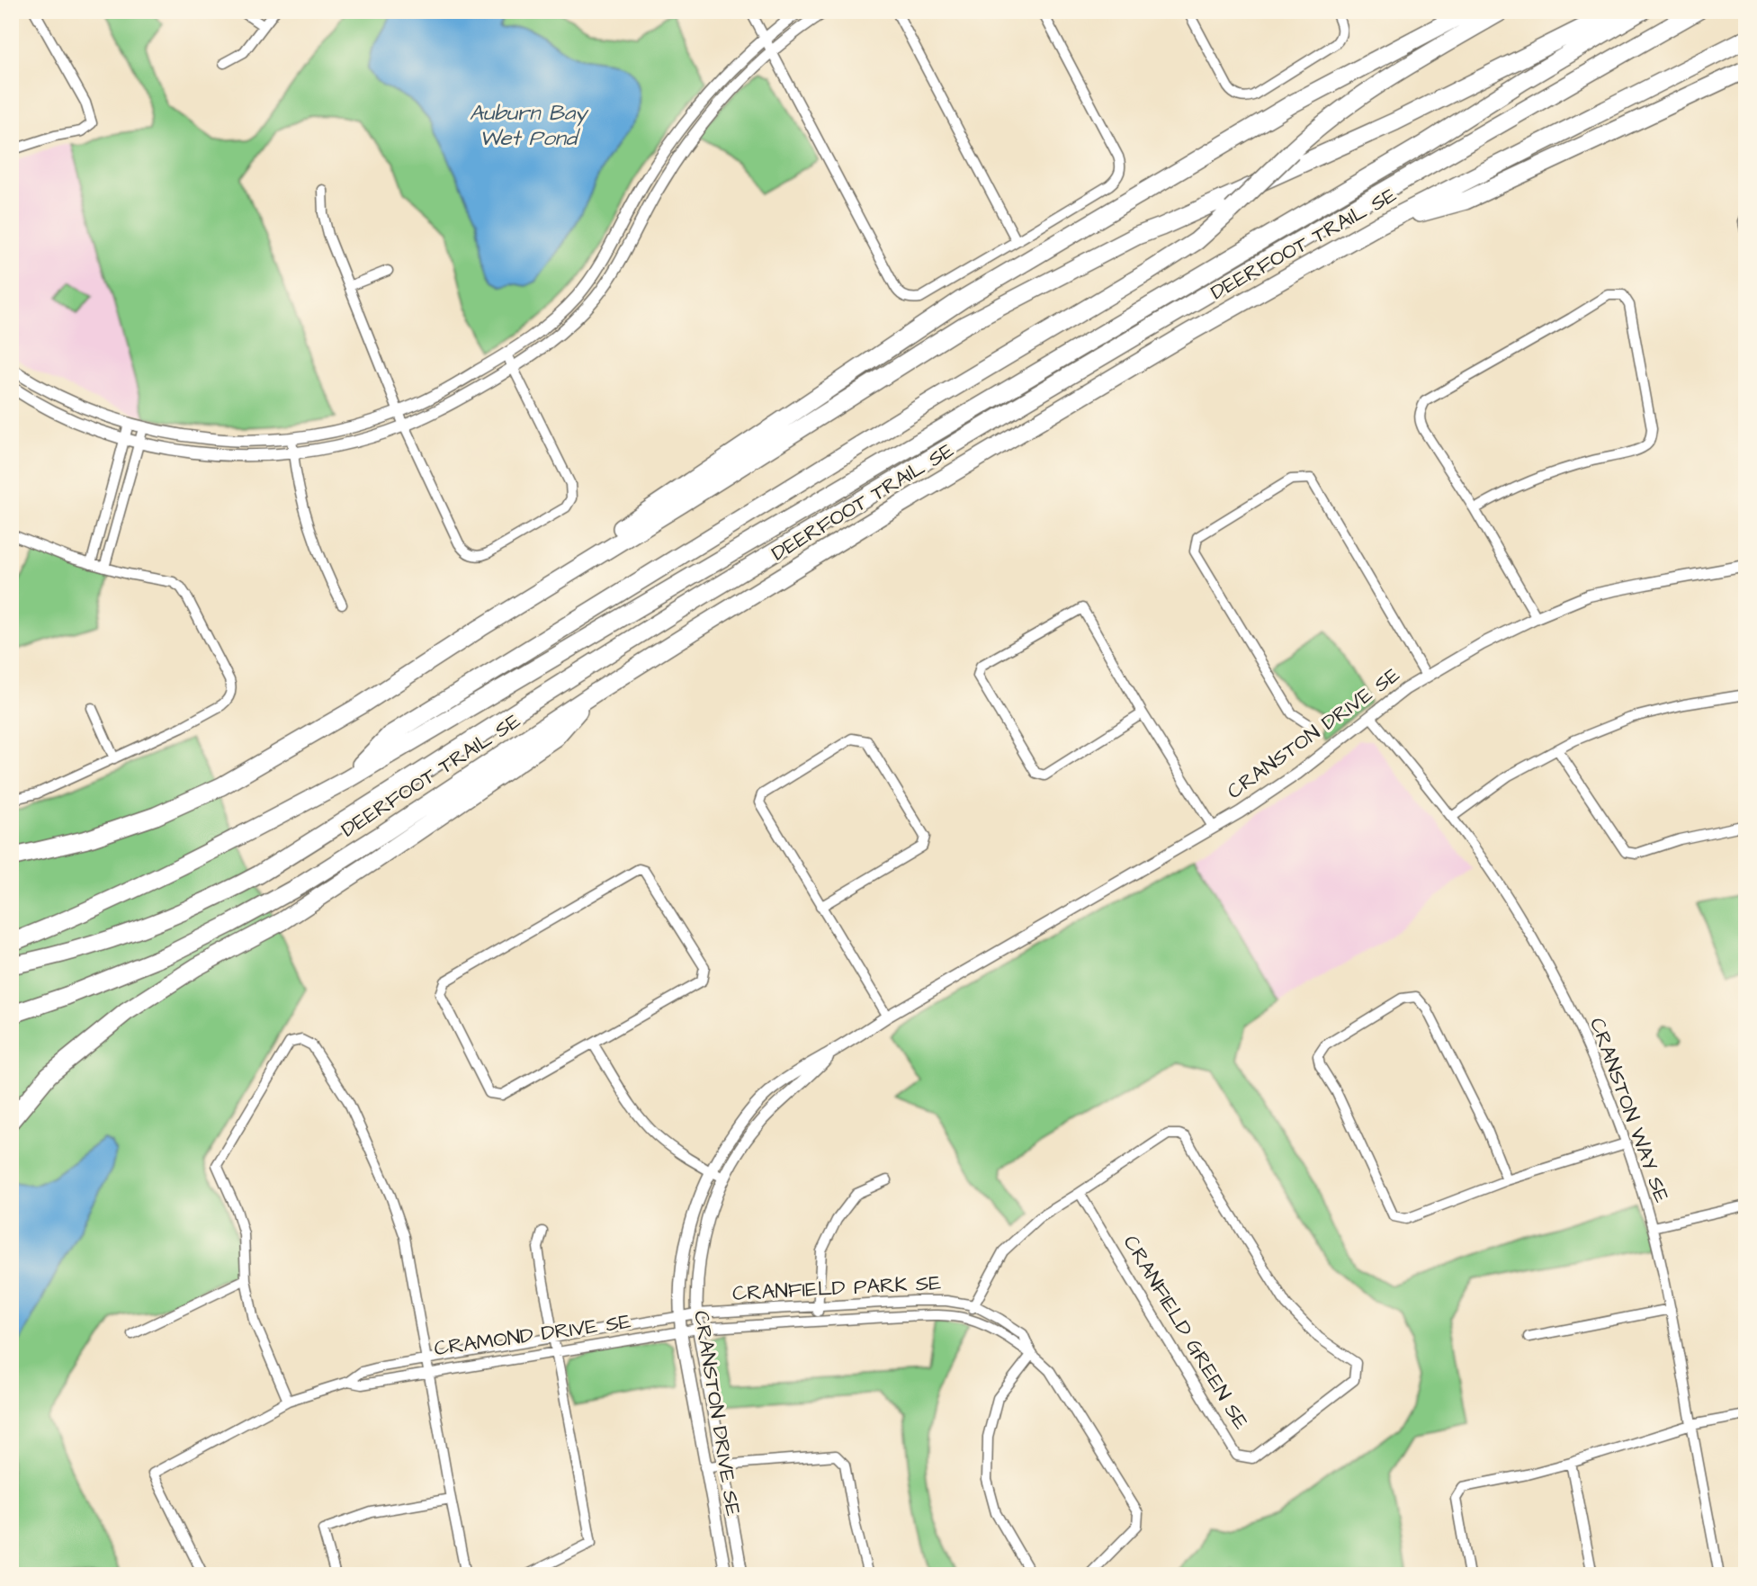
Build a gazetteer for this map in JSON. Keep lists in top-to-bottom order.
{
  "streets": {
    "highway": ["DEERFOOT TRAIL SE"],
    "street": [
      "CRANSTON DRIVE SE",
      "CRANSTON WAY SE",
      "CRANFIELD PARK SE",
      "CRANFIELD GREEN SE",
      "CRAMOND DRIVE SE"
    ]
  },
  "crossings": [
    ["CRANSTON DRIVE SE", "CRANSTON WAY SE"],
    ["CRANSTON DRIVE SE", "CRANFIELD PARK SE"],
    ["CRANSTON DRIVE SE", "CRAMOND DRIVE SE"],
    ["CRANFIELD PARK SE", "CRANFIELD GREEN SE"],
    ["CRANFIELD PARK SE", "CRAMOND DRIVE SE"]
  ],
  "water": ["Auburn Bay Wet Pond"]
}
